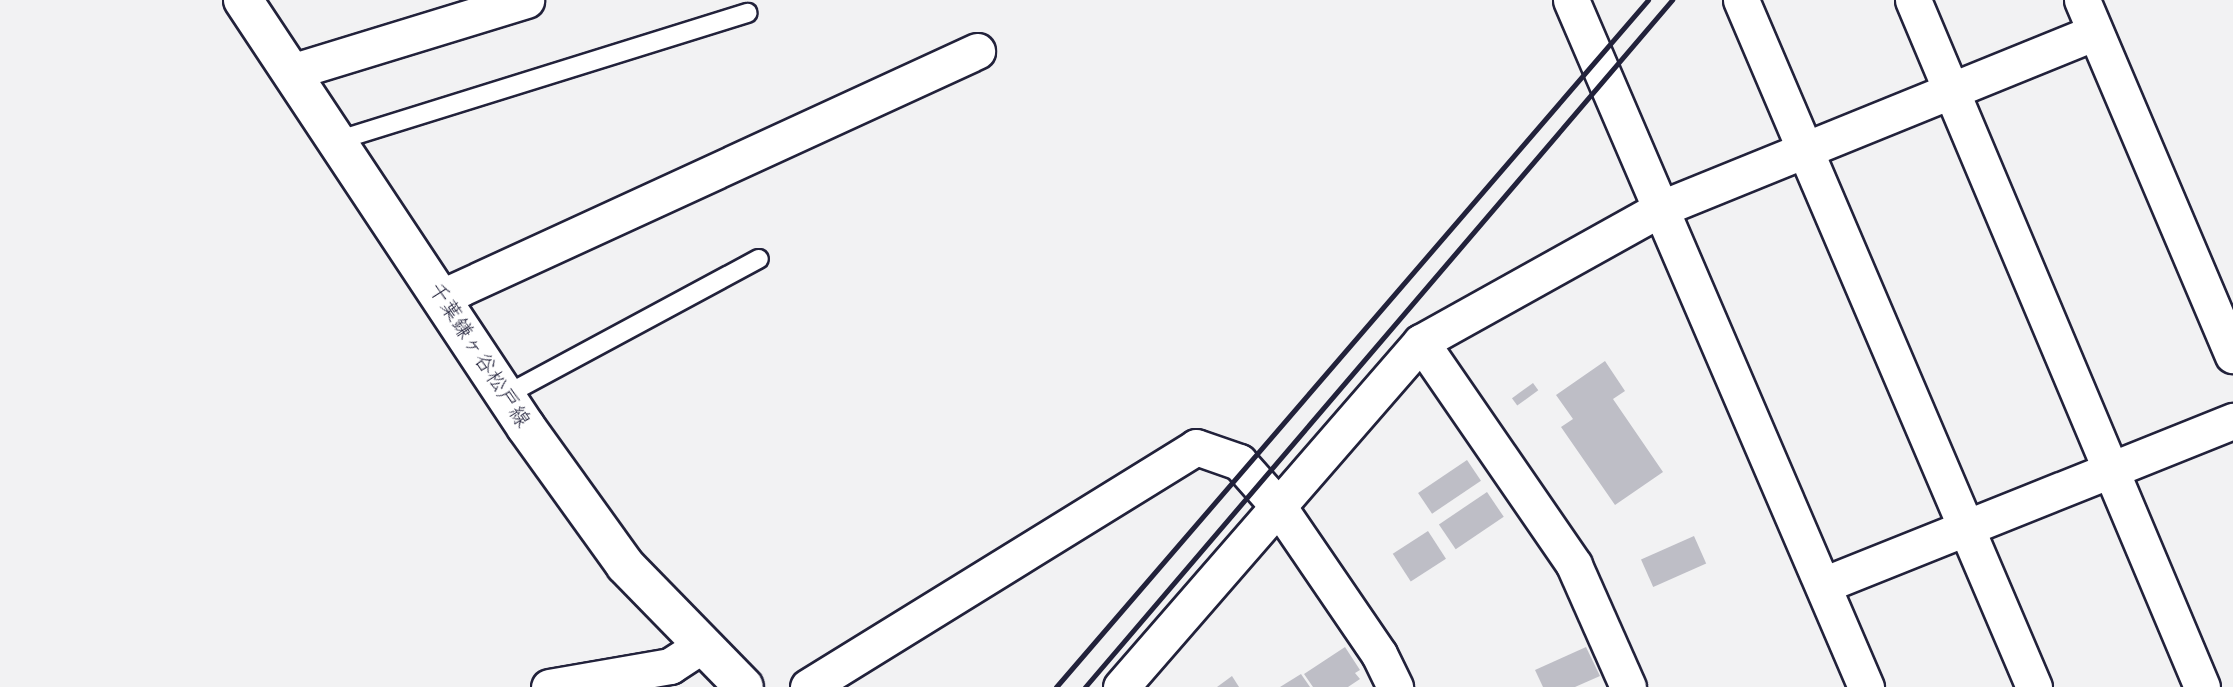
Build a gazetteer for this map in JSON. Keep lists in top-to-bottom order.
{
  "streets": {
    "main road": ["千葉鎌ヶ谷松戸線"]
  }
}
